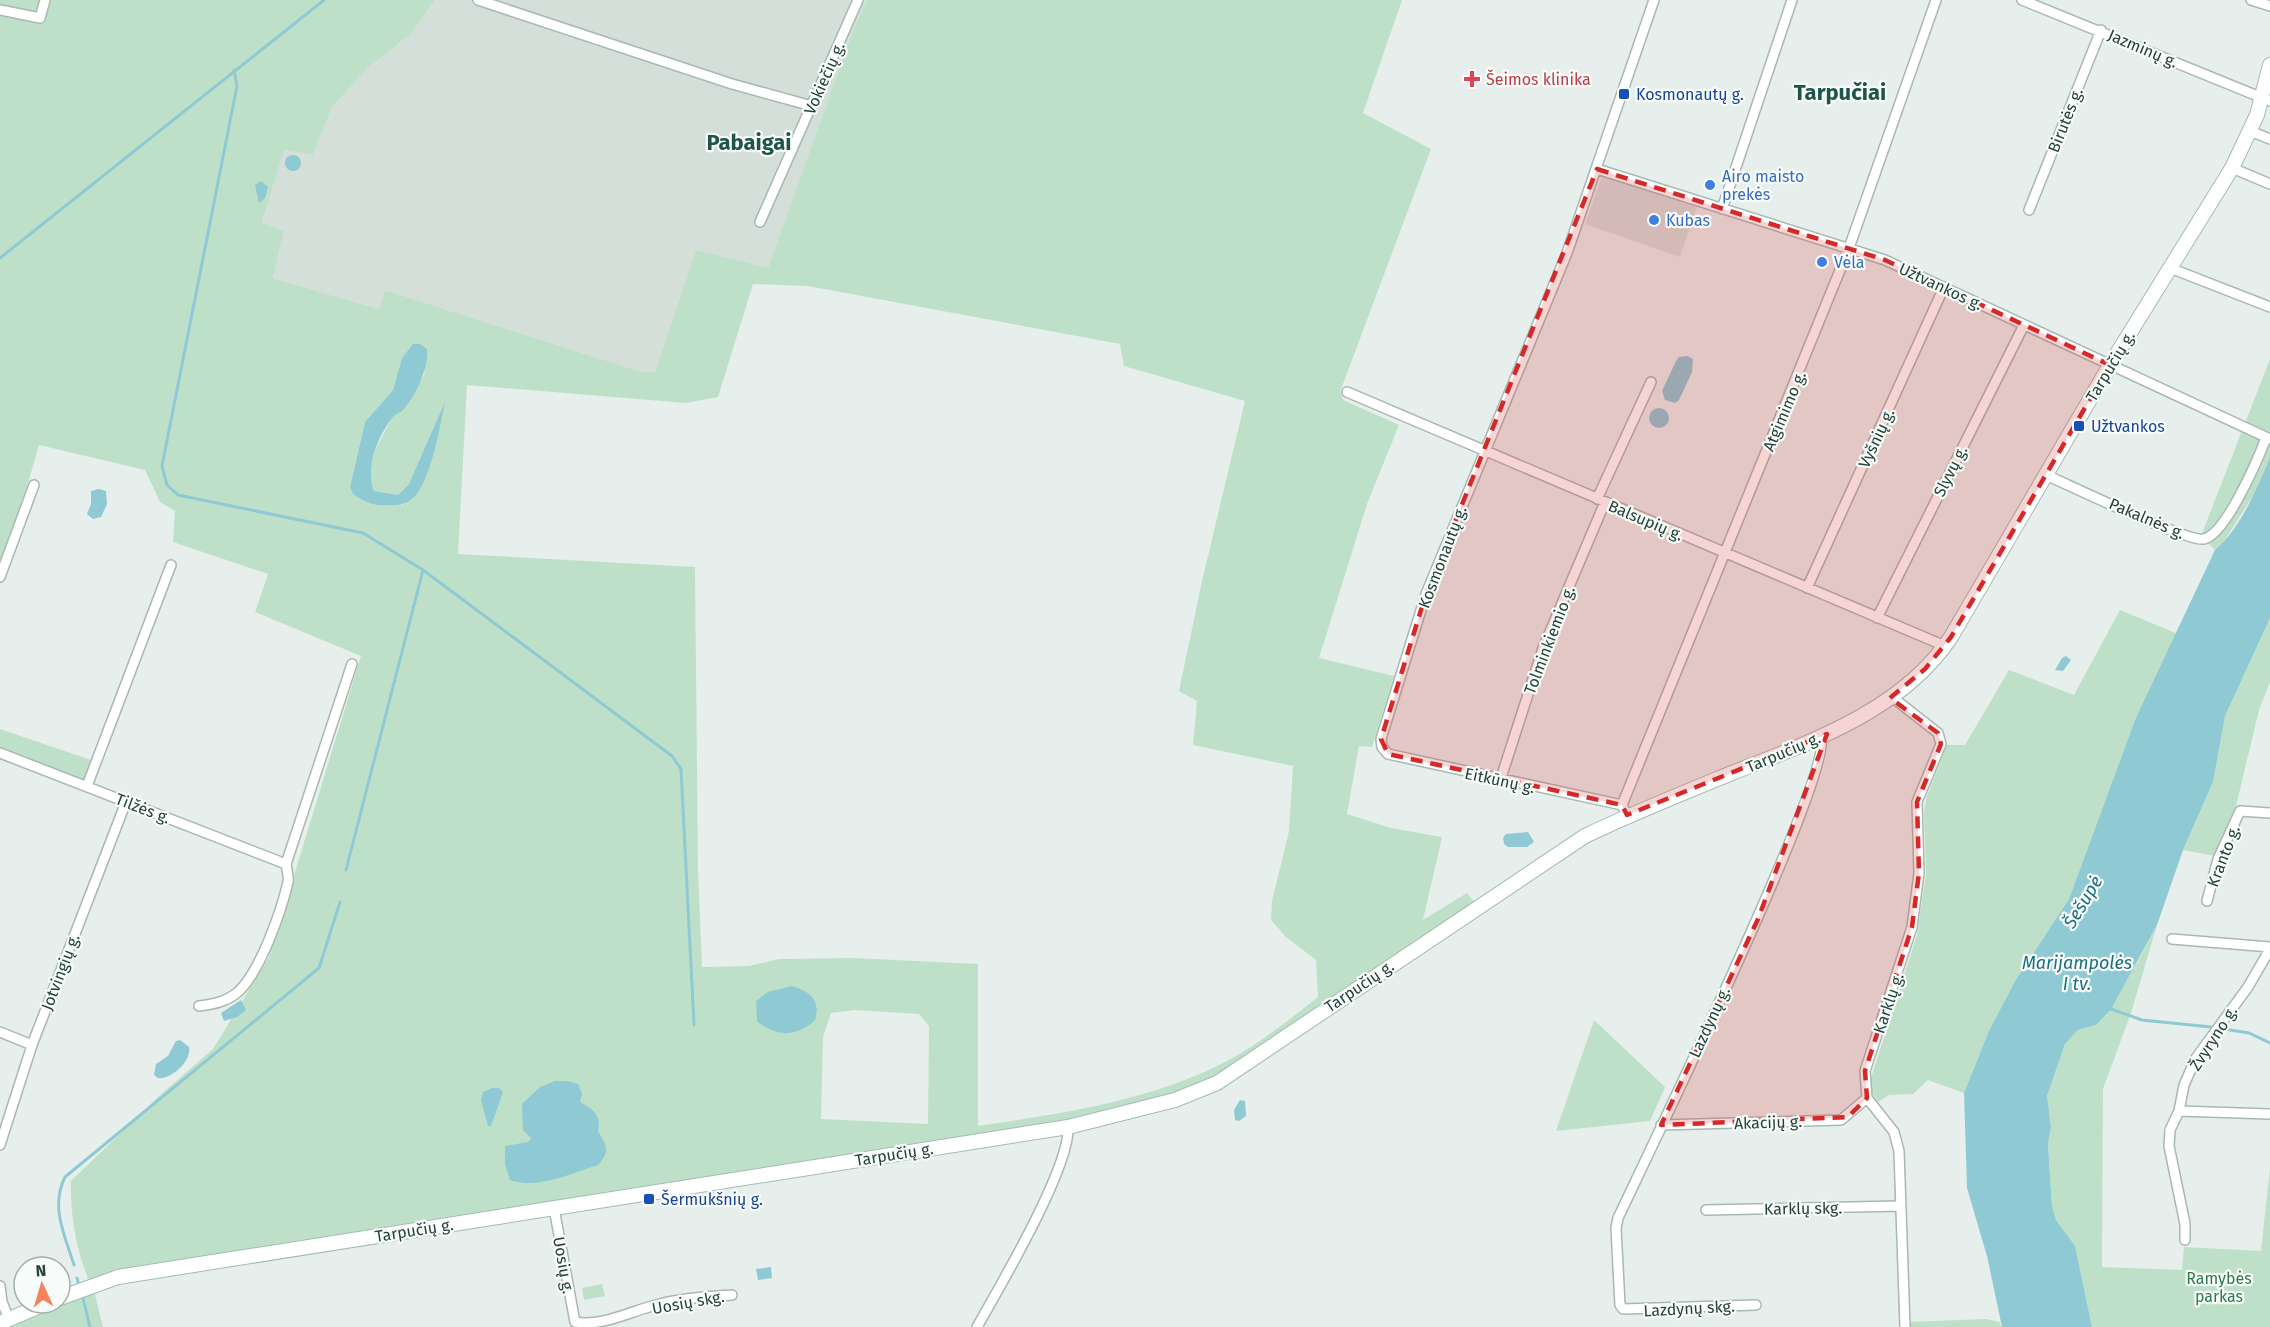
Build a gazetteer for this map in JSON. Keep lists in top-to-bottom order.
{
  "streets": {
    "main road": ["Tarpučių g."],
    "street": [
      "Jazminų g.",
      "Vokiečių g.",
      "Birutės g.",
      "Užtvankos g.",
      "Atgimimo g.",
      "Vyšnių g.",
      "Slyvų g.",
      "Pakalnės g.",
      "Balsupių g.",
      "Kosmonautų g.",
      "Tolminkiemio g.",
      "Eitkūnų g.",
      "Tilžės g.",
      "Kranto g.",
      "Jotvingių g.",
      "Karklų g.",
      "Lazdynų g.",
      "Žvyryno g.",
      "Akacijų g.",
      "Karklų skg.",
      "Uosių g.",
      "Uosių skg.",
      "Lazdynų skg."
    ]
  },
  "crossings": [
    ["Jazminų g.", "Birutės g."],
    ["Jazminų g.", "Tarpučių g."],
    ["Užtvankos g.", "Tarpučių g."],
    ["Užtvankos g.", "Atgimimo g."],
    ["Užtvankos g.", "Vyšnių g."],
    ["Užtvankos g.", "Slyvų g."],
    ["Užtvankos g.", "Pakalnės g."],
    ["Užtvankos g.", "Kosmonautų g."],
    ["Tarpučių g.", "Atgimimo g."],
    ["Tarpučių g.", "Pakalnės g."],
    ["Tarpučių g.", "Balsupių g."],
    ["Tarpučių g.", "Eitkūnų g."],
    ["Tarpučių g.", "Karklų g."],
    ["Tarpučių g.", "Lazdynų g."],
    ["Tarpučių g.", "Uosių g."],
    ["Atgimimo g.", "Balsupių g."],
    ["Atgimimo g.", "Eitkūnų g."],
    ["Vyšnių g.", "Balsupių g."],
    ["Slyvų g.", "Balsupių g."],
    ["Balsupių g.", "Kosmonautų g."],
    ["Balsupių g.", "Tolminkiemio g."],
    ["Kosmonautų g.", "Eitkūnų g."],
    ["Tolminkiemio g.", "Eitkūnų g."],
    ["Tilžės g.", "Jotvingių g."],
    ["Karklų g.", "Akacijų g."],
    ["Lazdynų g.", "Akacijų g."],
    ["Lazdynų g.", "Lazdynų skg."],
    ["Uosių g.", "Uosių skg."]
  ],
  "districts": ["Tarpučiai", "Pabaigai"],
  "water": ["Šešupė", "Marijampolės I tv."],
  "parks": ["Ramybės parkas"],
  "places": {
    "health": ["Šeimos klinika"],
    "transit": ["Kosmonautų g.", "Užtvankos", "Šermukšnių g."],
    "other": ["Airo maisto prekės", "Kubas", "Vėla"]
  },
  "north": "top"
}
